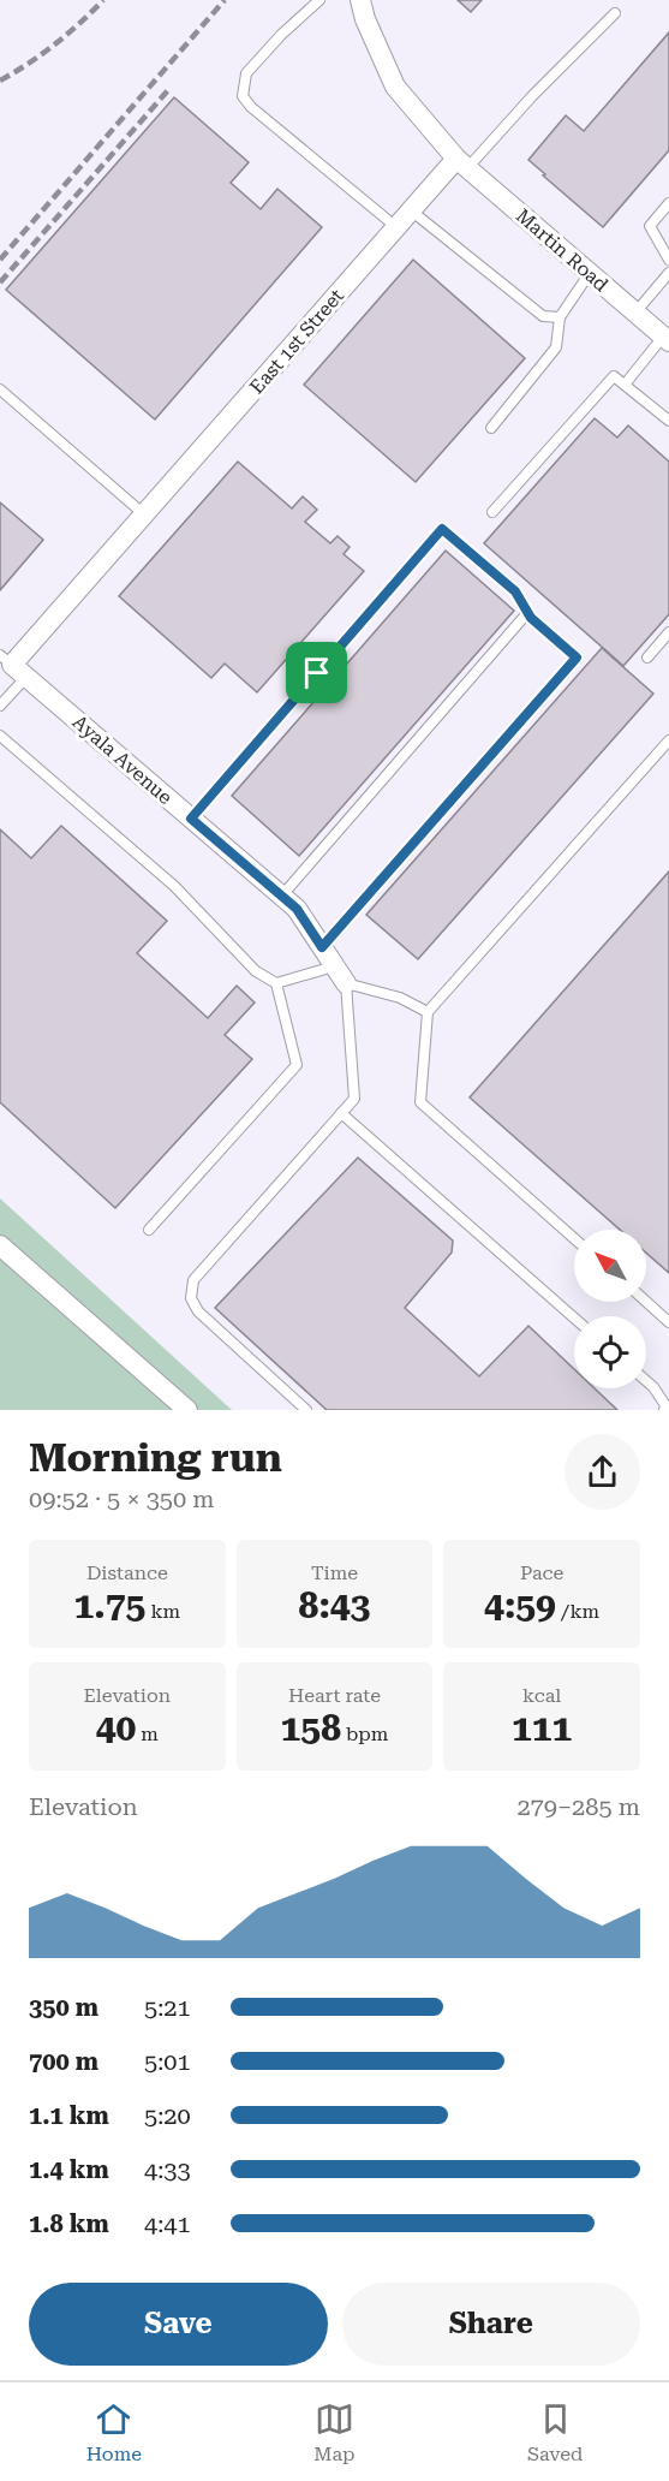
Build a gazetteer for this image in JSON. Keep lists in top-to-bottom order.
{
  "streets": {
    "street": ["Martin Road", "East 1st Street", "Ayala Avenue"]
  },
  "crossings": [
    ["Martin Road", "East 1st Street"],
    ["East 1st Street", "Ayala Avenue"]
  ],
  "north": "top left",
  "page": {
    "heading": ["Morning run", "09:52 · 5 × 350 m"],
    "stats": [
      ["Distance", "1.75 km"],
      ["Time", "8:43"],
      ["Pace", "4:59 /km"],
      ["Elevation", "40 m"],
      ["Heart rate", "158 bpm"],
      ["kcal", "111"]
    ],
    "chart": ["Elevation", "279–285 m"],
    "list": [
      {
        "name": "350 m",
        "note": "5:21"
      },
      {
        "name": "700 m",
        "note": "5:01"
      },
      {
        "name": "1.1 km",
        "note": "5:20"
      },
      {
        "name": "1.4 km",
        "note": "4:33"
      },
      {
        "name": "1.8 km",
        "note": "4:41"
      }
    ],
    "buttons": ["Save", "Share"],
    "tabs": ["Home", "Map", "Saved"]
  }
}
